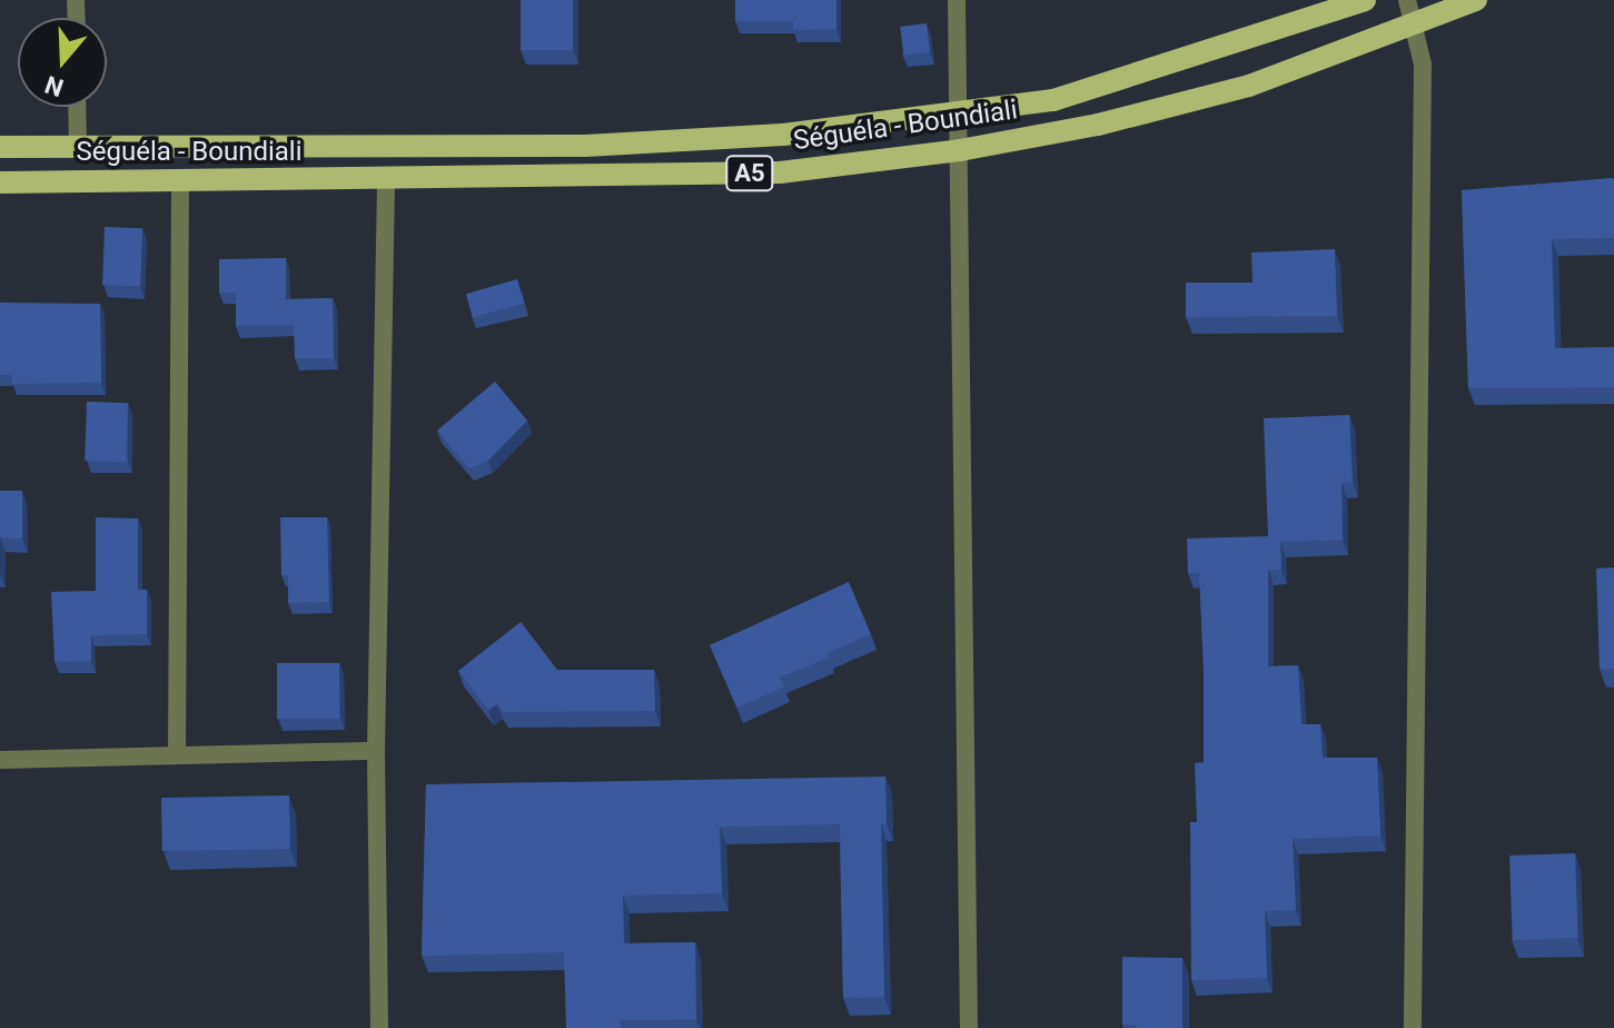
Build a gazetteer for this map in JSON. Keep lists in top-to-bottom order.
{
  "streets": {
    "main road": ["Séguéla - Boundiali", "A5"]
  },
  "north": "bottom"
}
